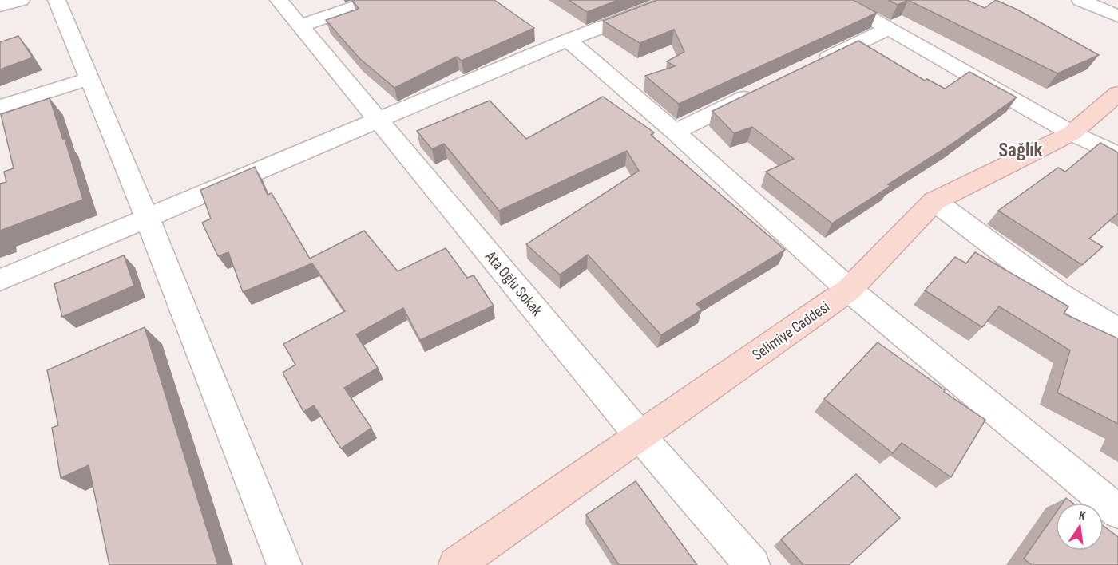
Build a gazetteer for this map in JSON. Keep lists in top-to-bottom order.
{
  "streets": {
    "street": ["Ata Oğlu Sokak", "Selimiye Caddesi"]
  },
  "crossings": [
    ["Ata Oğlu Sokak", "Selimiye Caddesi"]
  ],
  "districts": ["Sağlık"],
  "north": "top"
}
